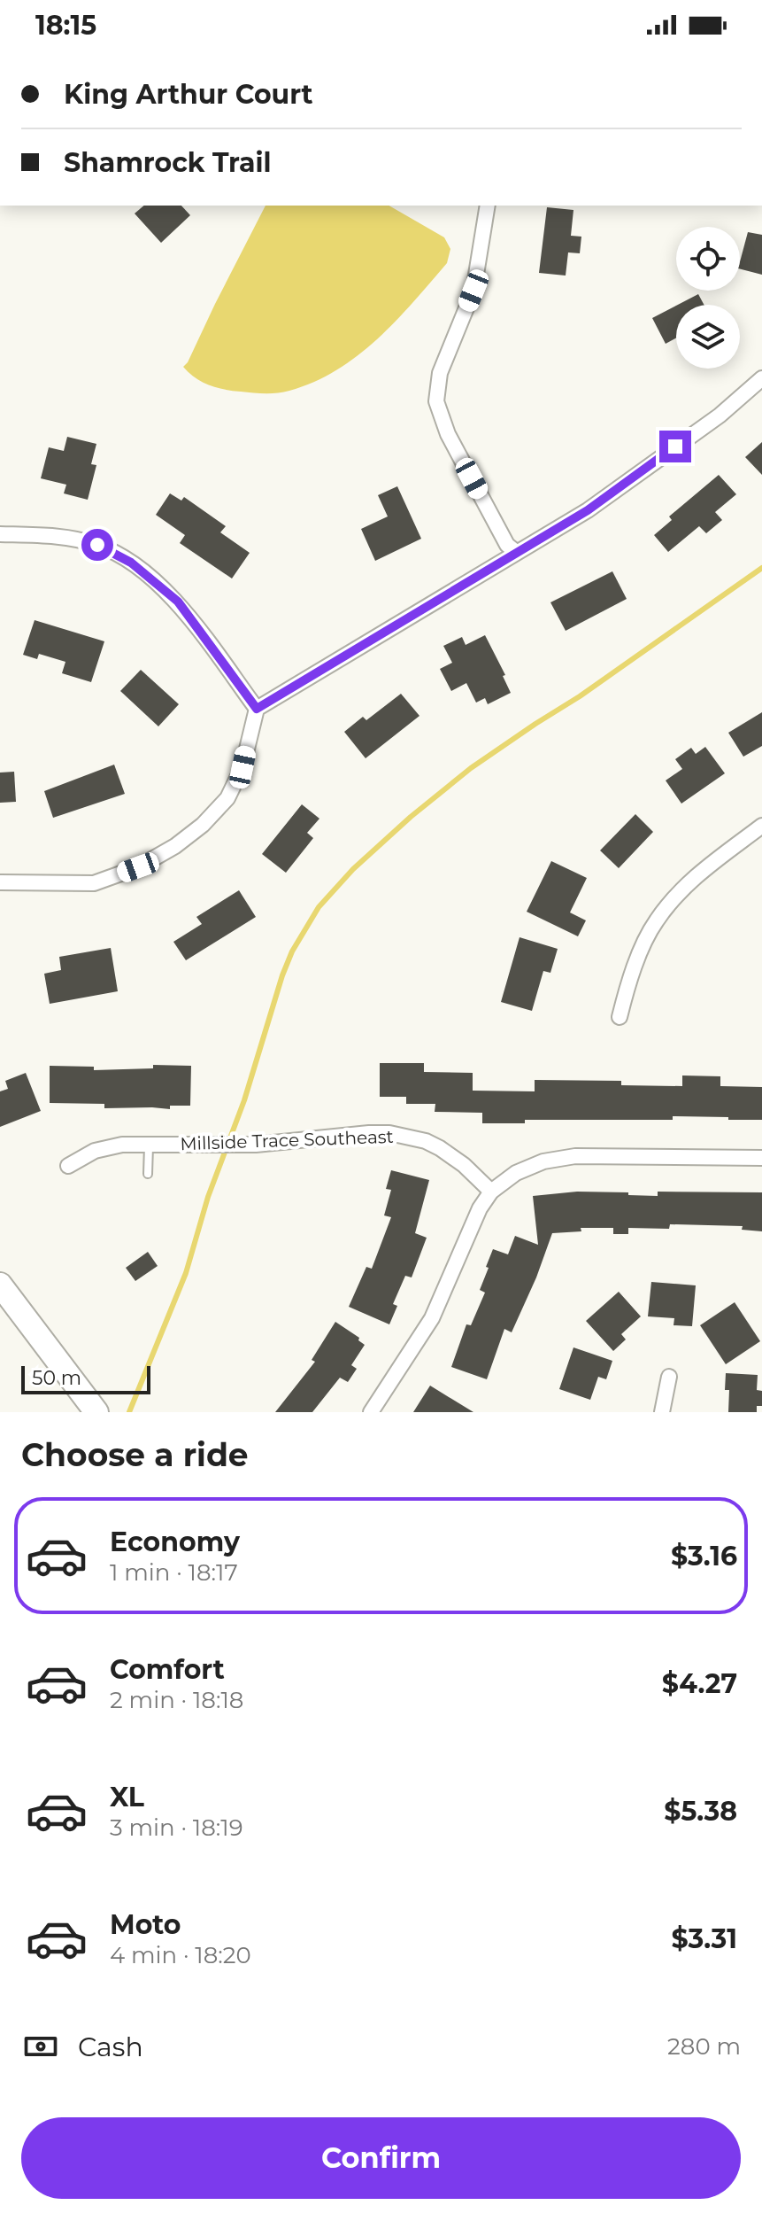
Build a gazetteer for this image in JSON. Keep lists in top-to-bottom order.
{
  "streets": {
    "street": ["Millside Trace Southeast"]
  },
  "scale_bar": "50 m",
  "page": {
    "status": "18:15",
    "banner": ["King Arthur Court", "Shamrock Trail"],
    "scale": "50 m",
    "heading": "Choose a ride",
    "list": [
      {
        "name": "Economy",
        "note": "1 min · 18:17",
        "value": "$3.16"
      },
      {
        "name": "Comfort",
        "note": "2 min · 18:18",
        "value": "$4.27"
      },
      {
        "name": "XL",
        "note": "3 min · 18:19",
        "value": "$5.38"
      },
      {
        "name": "Moto",
        "note": "4 min · 18:20",
        "value": "$3.31"
      }
    ],
    "pay": ["Cash", "280 m"],
    "buttons": "Confirm"
  }
}
